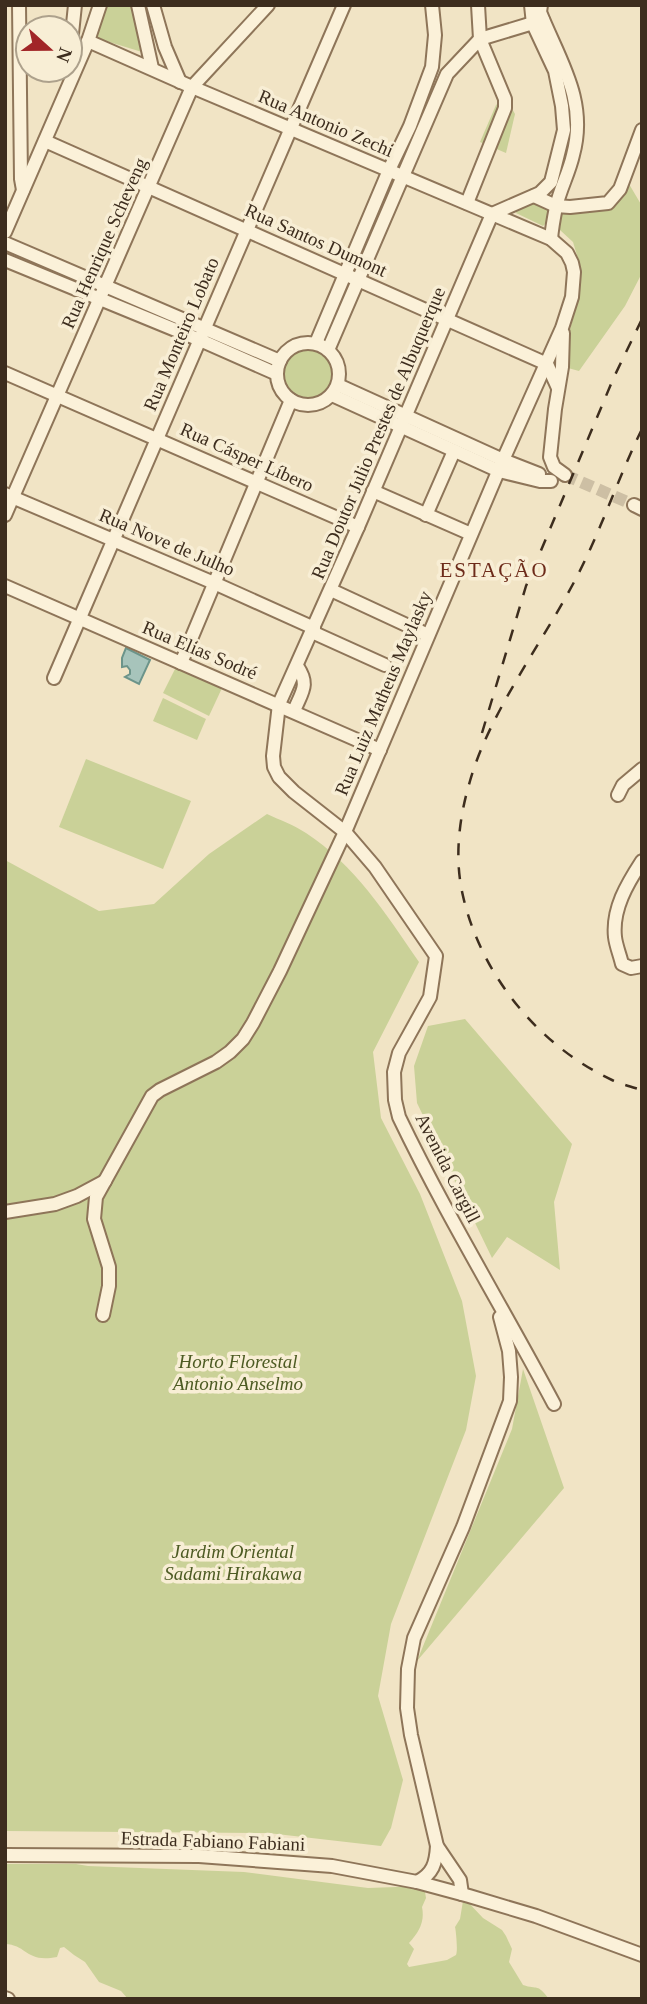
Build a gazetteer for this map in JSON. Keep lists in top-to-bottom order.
{
  "streets": {
    "street": [
      "Rua Antonio Zechi",
      "Rua Santos Dumont",
      "Rua Henrique Scheveng",
      "Rua Monteiro Lobato",
      "Rua Doutor Julio Prestes de Albuquerque",
      "Rua Cásper Líbero",
      "Rua Nove de Julho",
      "Rua Elias Sodré",
      "Rua Luiz Matheus Maylasky",
      "Avenida Cargill",
      "Estrada Fabiano Fabiani"
    ]
  },
  "crossings": [
    ["Rua Antonio Zechi", "Rua Henrique Scheveng"],
    ["Rua Antonio Zechi", "Rua Monteiro Lobato"],
    ["Rua Antonio Zechi", "Rua Doutor Julio Prestes de Albuquerque"],
    ["Rua Antonio Zechi", "Rua Luiz Matheus Maylasky"],
    ["Rua Santos Dumont", "Rua Henrique Scheveng"],
    ["Rua Santos Dumont", "Rua Monteiro Lobato"],
    ["Rua Santos Dumont", "Rua Doutor Julio Prestes de Albuquerque"],
    ["Rua Santos Dumont", "Rua Luiz Matheus Maylasky"],
    ["Rua Henrique Scheveng", "Rua Cásper Líbero"],
    ["Rua Henrique Scheveng", "Rua Nove de Julho"],
    ["Rua Monteiro Lobato", "Rua Cásper Líbero"],
    ["Rua Monteiro Lobato", "Rua Nove de Julho"],
    ["Rua Monteiro Lobato", "Rua Elias Sodré"],
    ["Rua Doutor Julio Prestes de Albuquerque", "Rua Cásper Líbero"],
    ["Rua Doutor Julio Prestes de Albuquerque", "Rua Nove de Julho"],
    ["Rua Doutor Julio Prestes de Albuquerque", "Rua Elias Sodré"],
    ["Rua Doutor Julio Prestes de Albuquerque", "Avenida Cargill"],
    ["Rua Elias Sodré", "Rua Luiz Matheus Maylasky"],
    ["Rua Elias Sodré", "Avenida Cargill"],
    ["Rua Luiz Matheus Maylasky", "Avenida Cargill"]
  ],
  "districts": ["ESTAÇÃO"],
  "parks": ["Horto Florestal Antonio Anselmo", "Jardim Oriental Sadami Hirakawa"],
  "north": "right"
}
